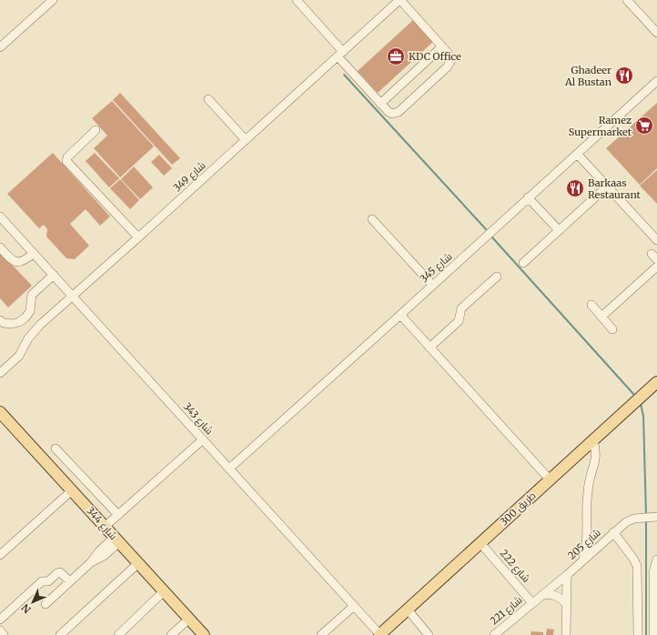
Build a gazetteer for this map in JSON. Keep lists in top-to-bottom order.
{
  "streets": {
    "main road": ["طريق 300", "شارع 344"],
    "street": [
      "شارع 349",
      "شارع 345",
      "شارع 343",
      "شارع 205",
      "شارع 222",
      "شارع 221"
    ]
  },
  "crossings": [
    ["شارع 349", "شارع 343"],
    ["شارع 345", "شارع 343"],
    ["شارع 343", "طريق 300"],
    ["طريق 300", "شارع 222"],
    ["شارع 205", "شارع 222"],
    ["شارع 205", "شارع 221"],
    ["شارع 222", "شارع 221"]
  ],
  "places": {
    "office": ["KDC Office"],
    "restaurant": ["Ghadeer Al Bustan", "Barkaas Restaurant"],
    "supermarket": ["Ramez Supermarket"]
  },
  "north": "bottom left"
}
